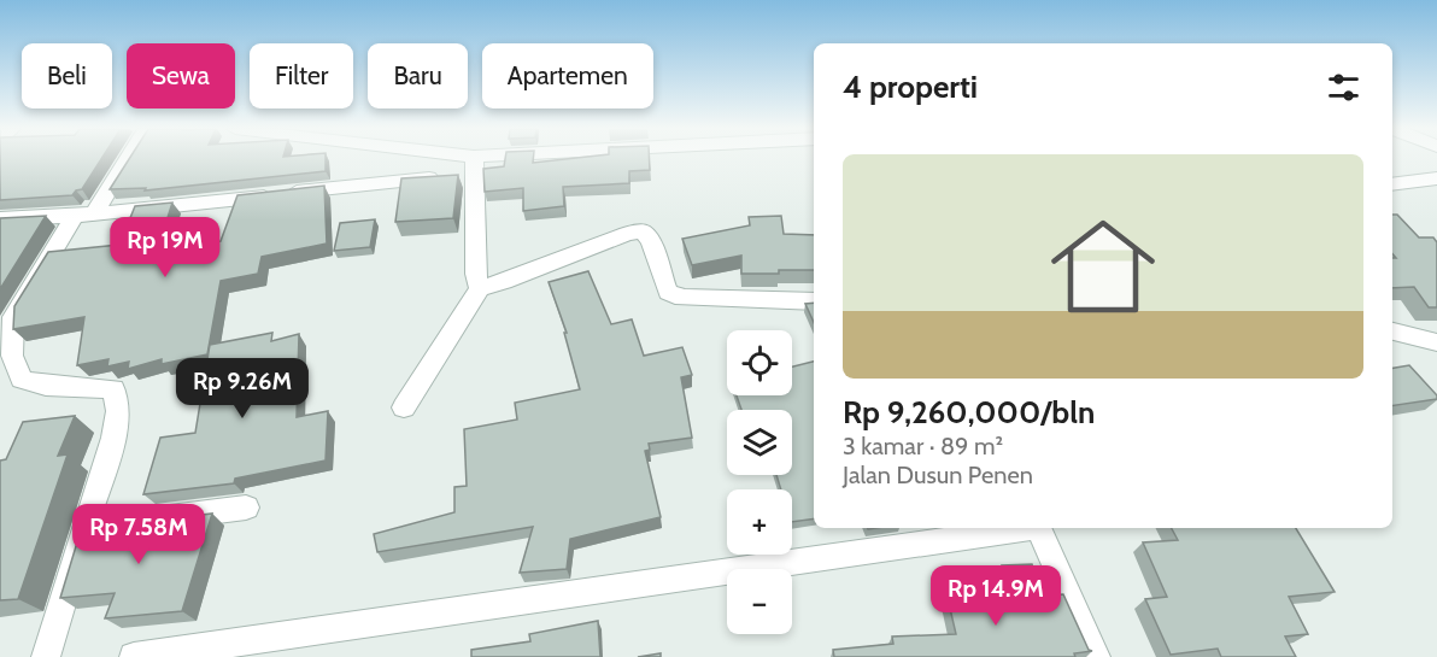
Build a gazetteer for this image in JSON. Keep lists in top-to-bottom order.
{
  "page": {
    "chip": [
      "Beli",
      "Sewa",
      "Filter",
      "Baru",
      "Apartemen"
    ],
    "heading": "4 properti",
    "list": [
      {
        "name": "Rp 9,260,000/bln",
        "note": "3 kamar · 89 m² · Jalan Dusun Penen"
      }
    ],
    "price": [
      "Rp 19M",
      "Rp 9.26M",
      "Rp 7.58M",
      "Rp 14.9M"
    ],
    "map_buttons": ["+", "−"]
  }
}
